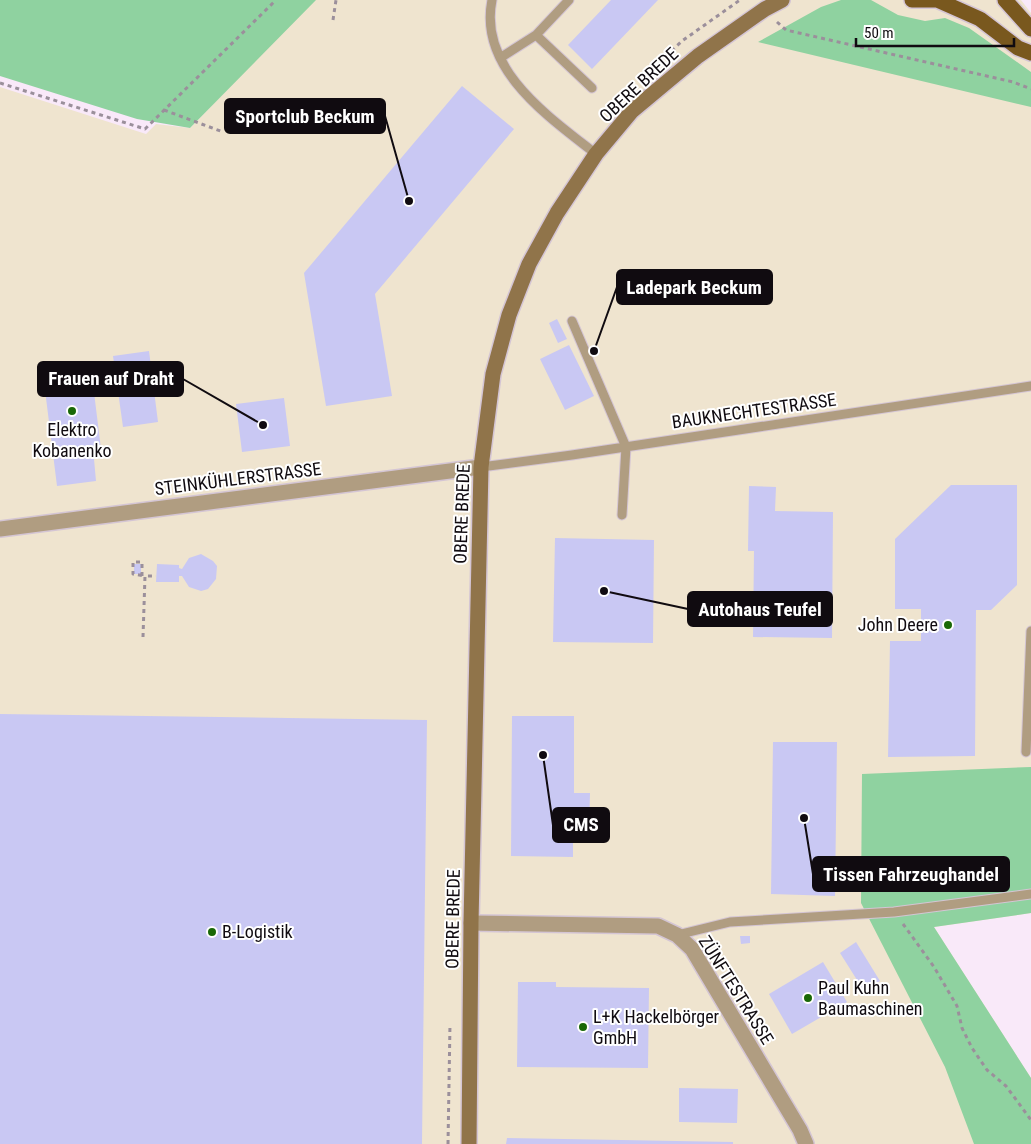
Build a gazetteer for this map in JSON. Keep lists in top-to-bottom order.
{
  "streets": {
    "street": ["OBERE BREDE", "STEINKÜHLERSTRASSE", "ZÜNFTESTRASSE"],
    "lane": ["BAUKNECHTESTRASSE"]
  },
  "crossings": [
    ["OBERE BREDE", "BAUKNECHTESTRASSE"],
    ["OBERE BREDE", "STEINKÜHLERSTRASSE"],
    ["OBERE BREDE", "ZÜNFTESTRASSE"],
    ["BAUKNECHTESTRASSE", "STEINKÜHLERSTRASSE"]
  ],
  "places": [
    "Sportclub Beckum",
    "Ladepark Beckum",
    "Elektro Kobanenko",
    "Frauen auf Draht",
    "Autohaus Teufel",
    "John Deere",
    "CMS",
    "Tissen Fahrzeughandel",
    "B-Logistik",
    "Paul Kuhn Baumaschinen",
    "L+K Hackelbörger GmbH"
  ],
  "scale_bar": "50 m"
}
